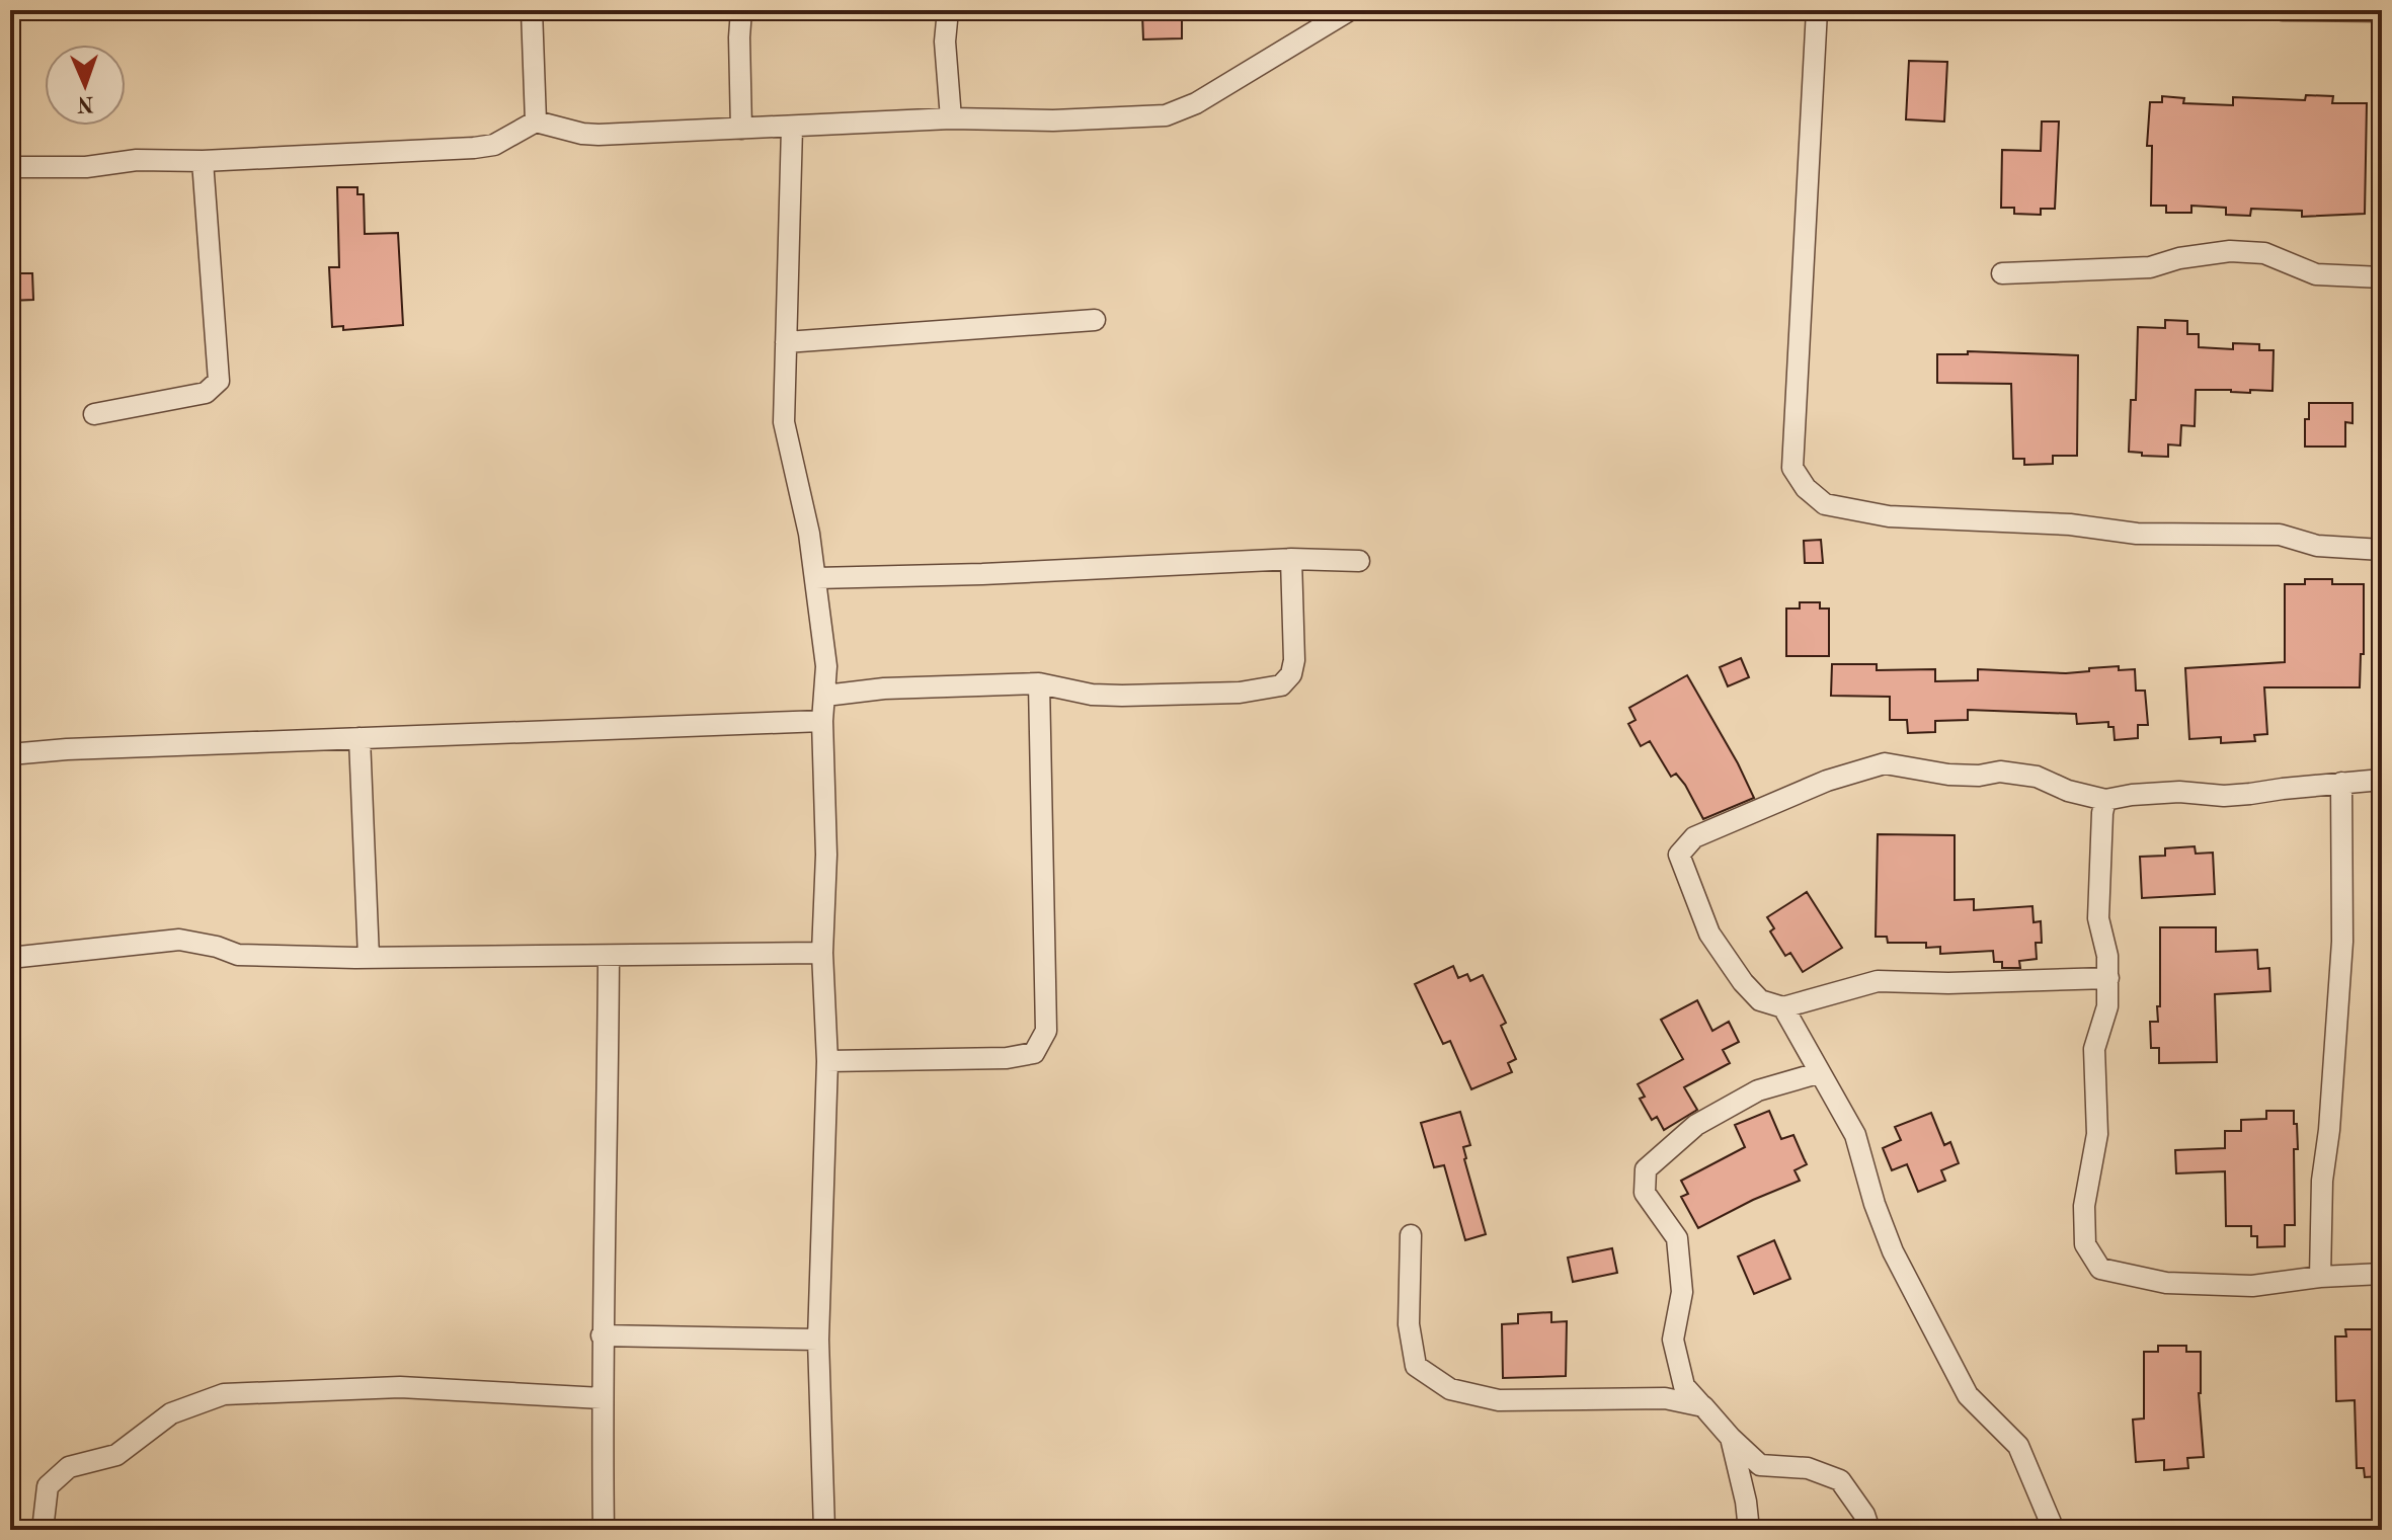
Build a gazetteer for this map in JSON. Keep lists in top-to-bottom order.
{
  "north": "bottom"
}
